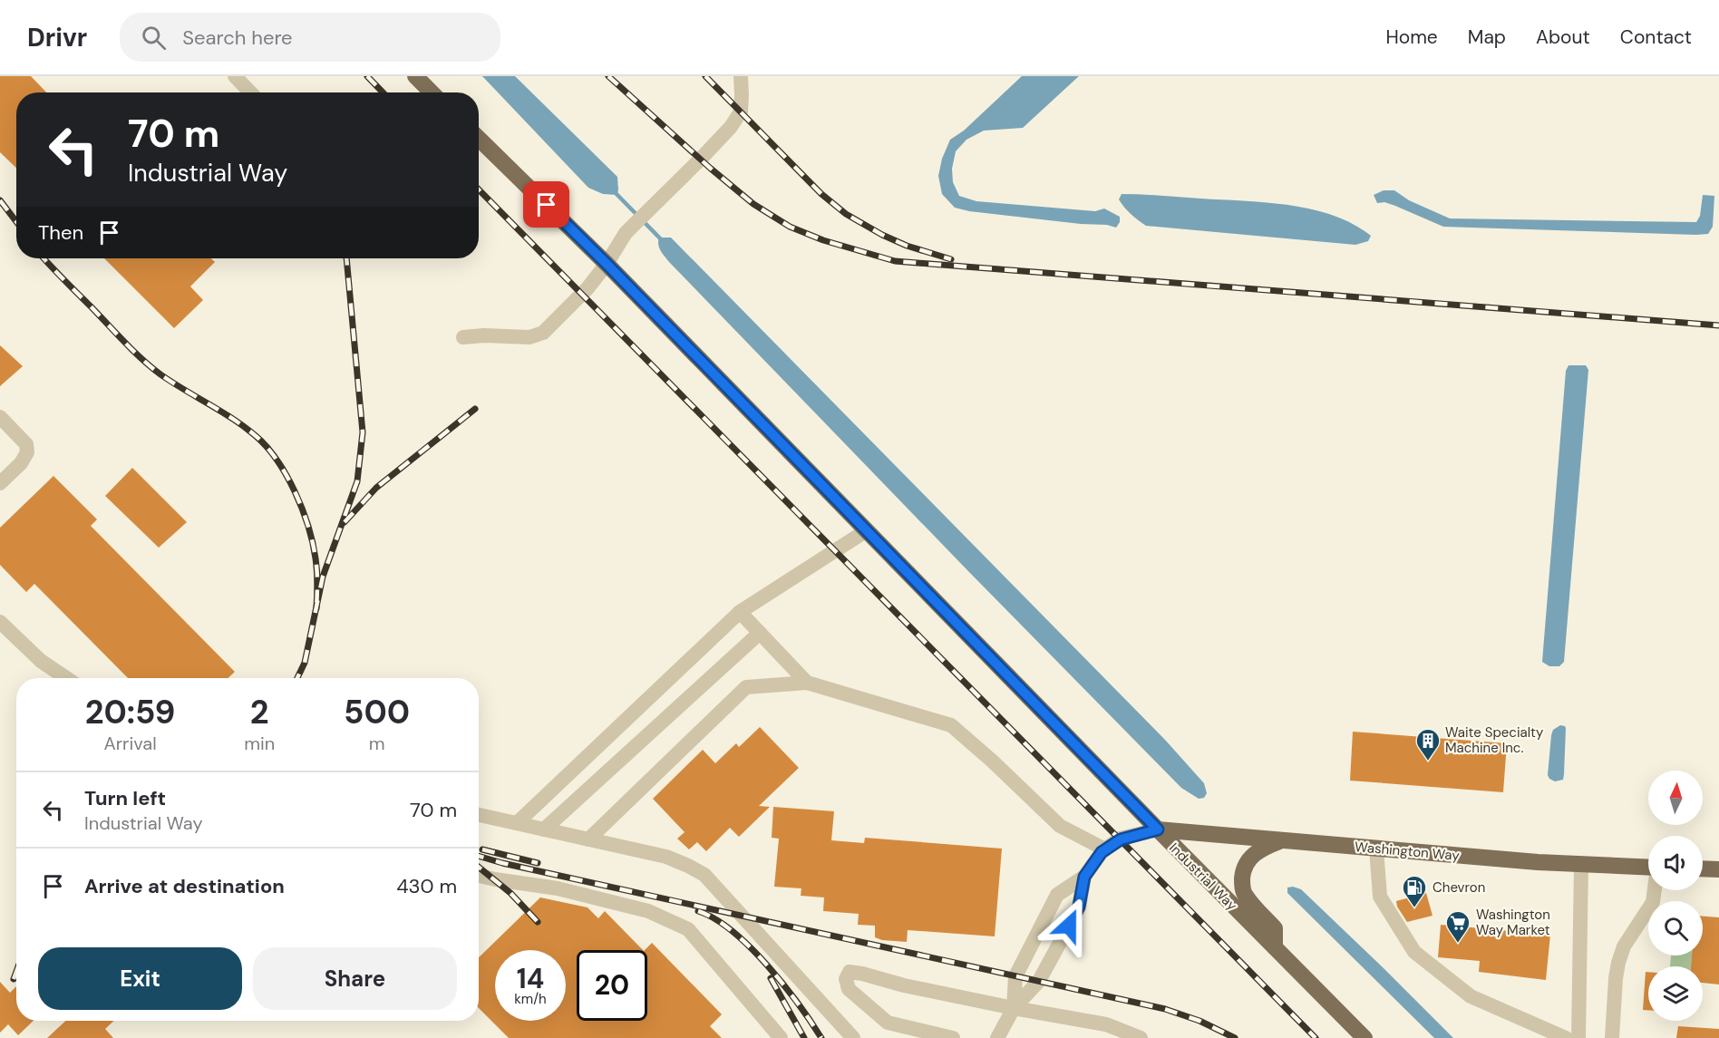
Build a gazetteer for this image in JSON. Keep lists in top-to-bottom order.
{
  "streets": {
    "main road": ["Washington Way", "Industrial Way"]
  },
  "crossings": [
    ["Washington Way", "Industrial Way"]
  ],
  "places": {
    "building": ["Waite Specialty Machine Inc."],
    "fuel station": ["Chevron"],
    "supermarket": ["Washington Way Market"]
  },
  "north": "top",
  "page": {
    "header": "Drivr",
    "search": "Search here",
    "nav": [
      "Home",
      "Map",
      "About",
      "Contact"
    ],
    "turn": ["70 m", "Industrial Way"],
    "then": "Then",
    "eta": [
      "20:59",
      "Arrival",
      "2",
      "min",
      "500",
      "m"
    ],
    "list": [
      {
        "name": "Turn left",
        "note": "Industrial Way",
        "value": "70 m"
      },
      {
        "name": "Arrive at destination",
        "value": "430 m"
      }
    ],
    "buttons": ["Exit", "Share"],
    "speed": "14 km/h",
    "limit": "20"
  }
}
